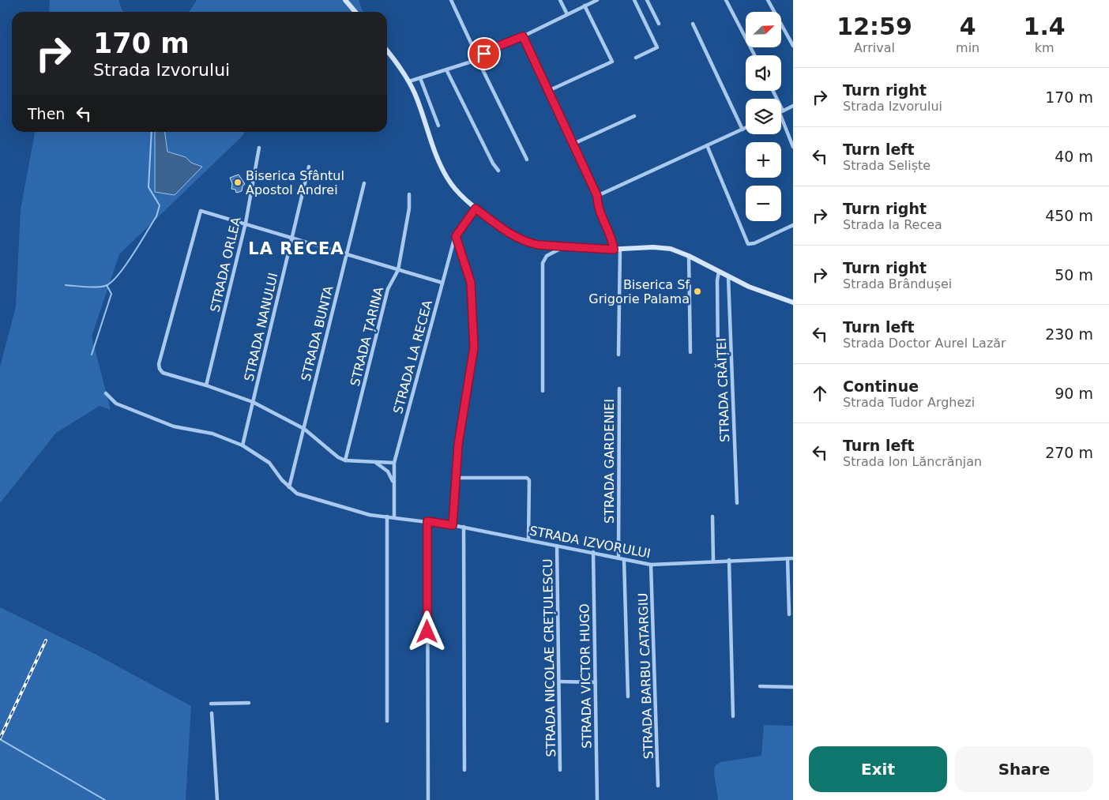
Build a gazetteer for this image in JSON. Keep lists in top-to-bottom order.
{
  "streets": {
    "street": [
      "STRADA ORLEA",
      "STRADA NANULUI",
      "STRADA BUNTA",
      "STRADA ȚARINA",
      "STRADA LA RECEA",
      "STRADA CRĂIȚEI",
      "STRADA GARDENIEI",
      "STRADA IZVORULUI",
      "STRADA NICOLAE CREȚULESCU",
      "STRADA VICTOR HUGO",
      "STRADA BARBU CATARGIU"
    ]
  },
  "crossings": [
    ["STRADA NANULUI", "STRADA IZVORULUI"],
    ["STRADA BUNTA", "STRADA IZVORULUI"],
    ["STRADA LA RECEA", "STRADA IZVORULUI"],
    ["STRADA GARDENIEI", "STRADA IZVORULUI"],
    ["STRADA IZVORULUI", "STRADA NICOLAE CREȚULESCU"],
    ["STRADA IZVORULUI", "STRADA VICTOR HUGO"],
    ["STRADA IZVORULUI", "STRADA BARBU CATARGIU"]
  ],
  "districts": ["LA RECEA"],
  "places": ["Biserica Sfântul Apostol Andrei", "Biserica Sf Grigorie Palama"],
  "north": "top right",
  "page": {
    "eta": [
      "12:59",
      "Arrival",
      "4",
      "min",
      "1.4",
      "km"
    ],
    "map_buttons": ["+", "−"],
    "turn": ["170 m", "Strada Izvorului"],
    "list": [
      {
        "name": "Turn right",
        "note": "Strada Izvorului",
        "value": "170 m"
      },
      {
        "name": "Turn left",
        "note": "Strada Seliște",
        "value": "40 m"
      },
      {
        "name": "Turn right",
        "note": "Strada la Recea",
        "value": "450 m"
      },
      {
        "name": "Turn right",
        "note": "Strada Brândușei",
        "value": "50 m"
      },
      {
        "name": "Turn left",
        "note": "Strada Doctor Aurel Lazăr",
        "value": "230 m"
      },
      {
        "name": "Continue",
        "note": "Strada Tudor Arghezi",
        "value": "90 m"
      },
      {
        "name": "Turn left",
        "note": "Strada Ion Lăncrănjan",
        "value": "270 m"
      }
    ],
    "then": "Then",
    "buttons": ["Exit", "Share"]
  }
}
